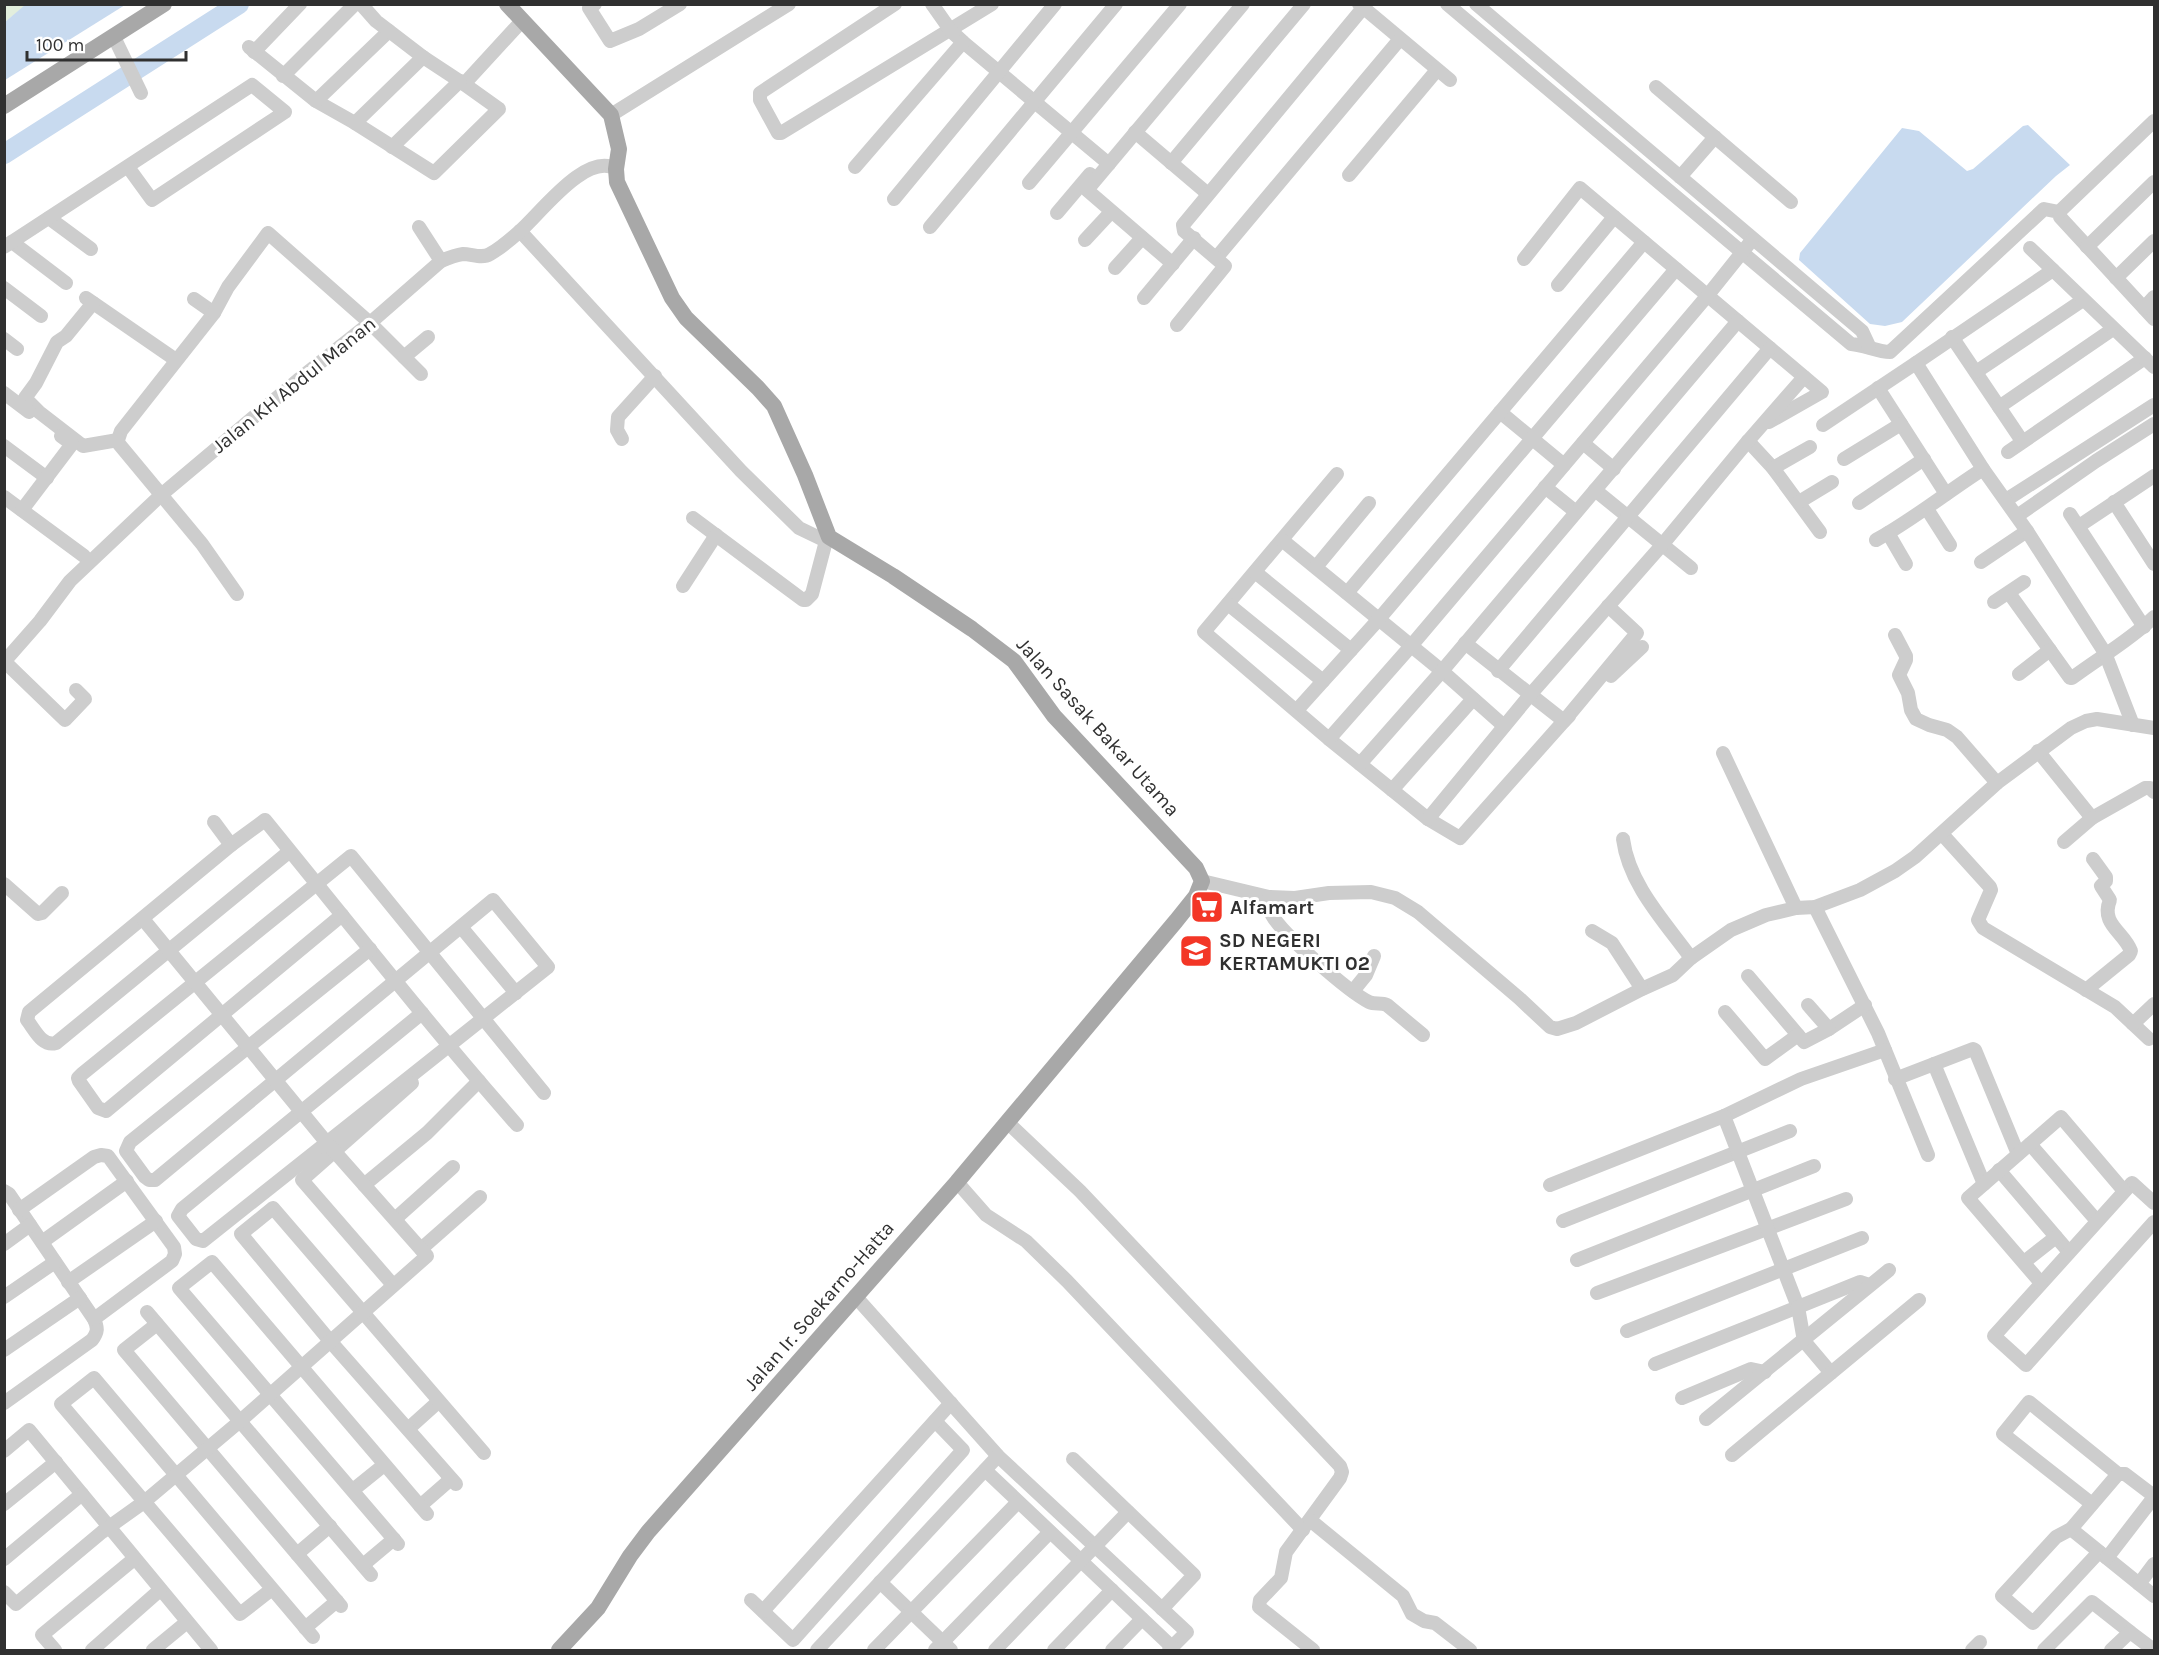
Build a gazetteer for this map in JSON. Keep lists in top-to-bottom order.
{
  "streets": {
    "main road": ["Jalan Sasak Bakar Utama", "Jalan Ir. Soekarno-Hatta"],
    "street": ["Jalan KH Abdul Manan"]
  },
  "crossings": [
    ["Jalan Sasak Bakar Utama", "Jalan Ir. Soekarno-Hatta"]
  ],
  "places": {
    "supermarket": ["Alfamart"],
    "school or university": ["SD NEGERI KERTAMUKTI 02"]
  },
  "scale_bar": "100 m"
}
